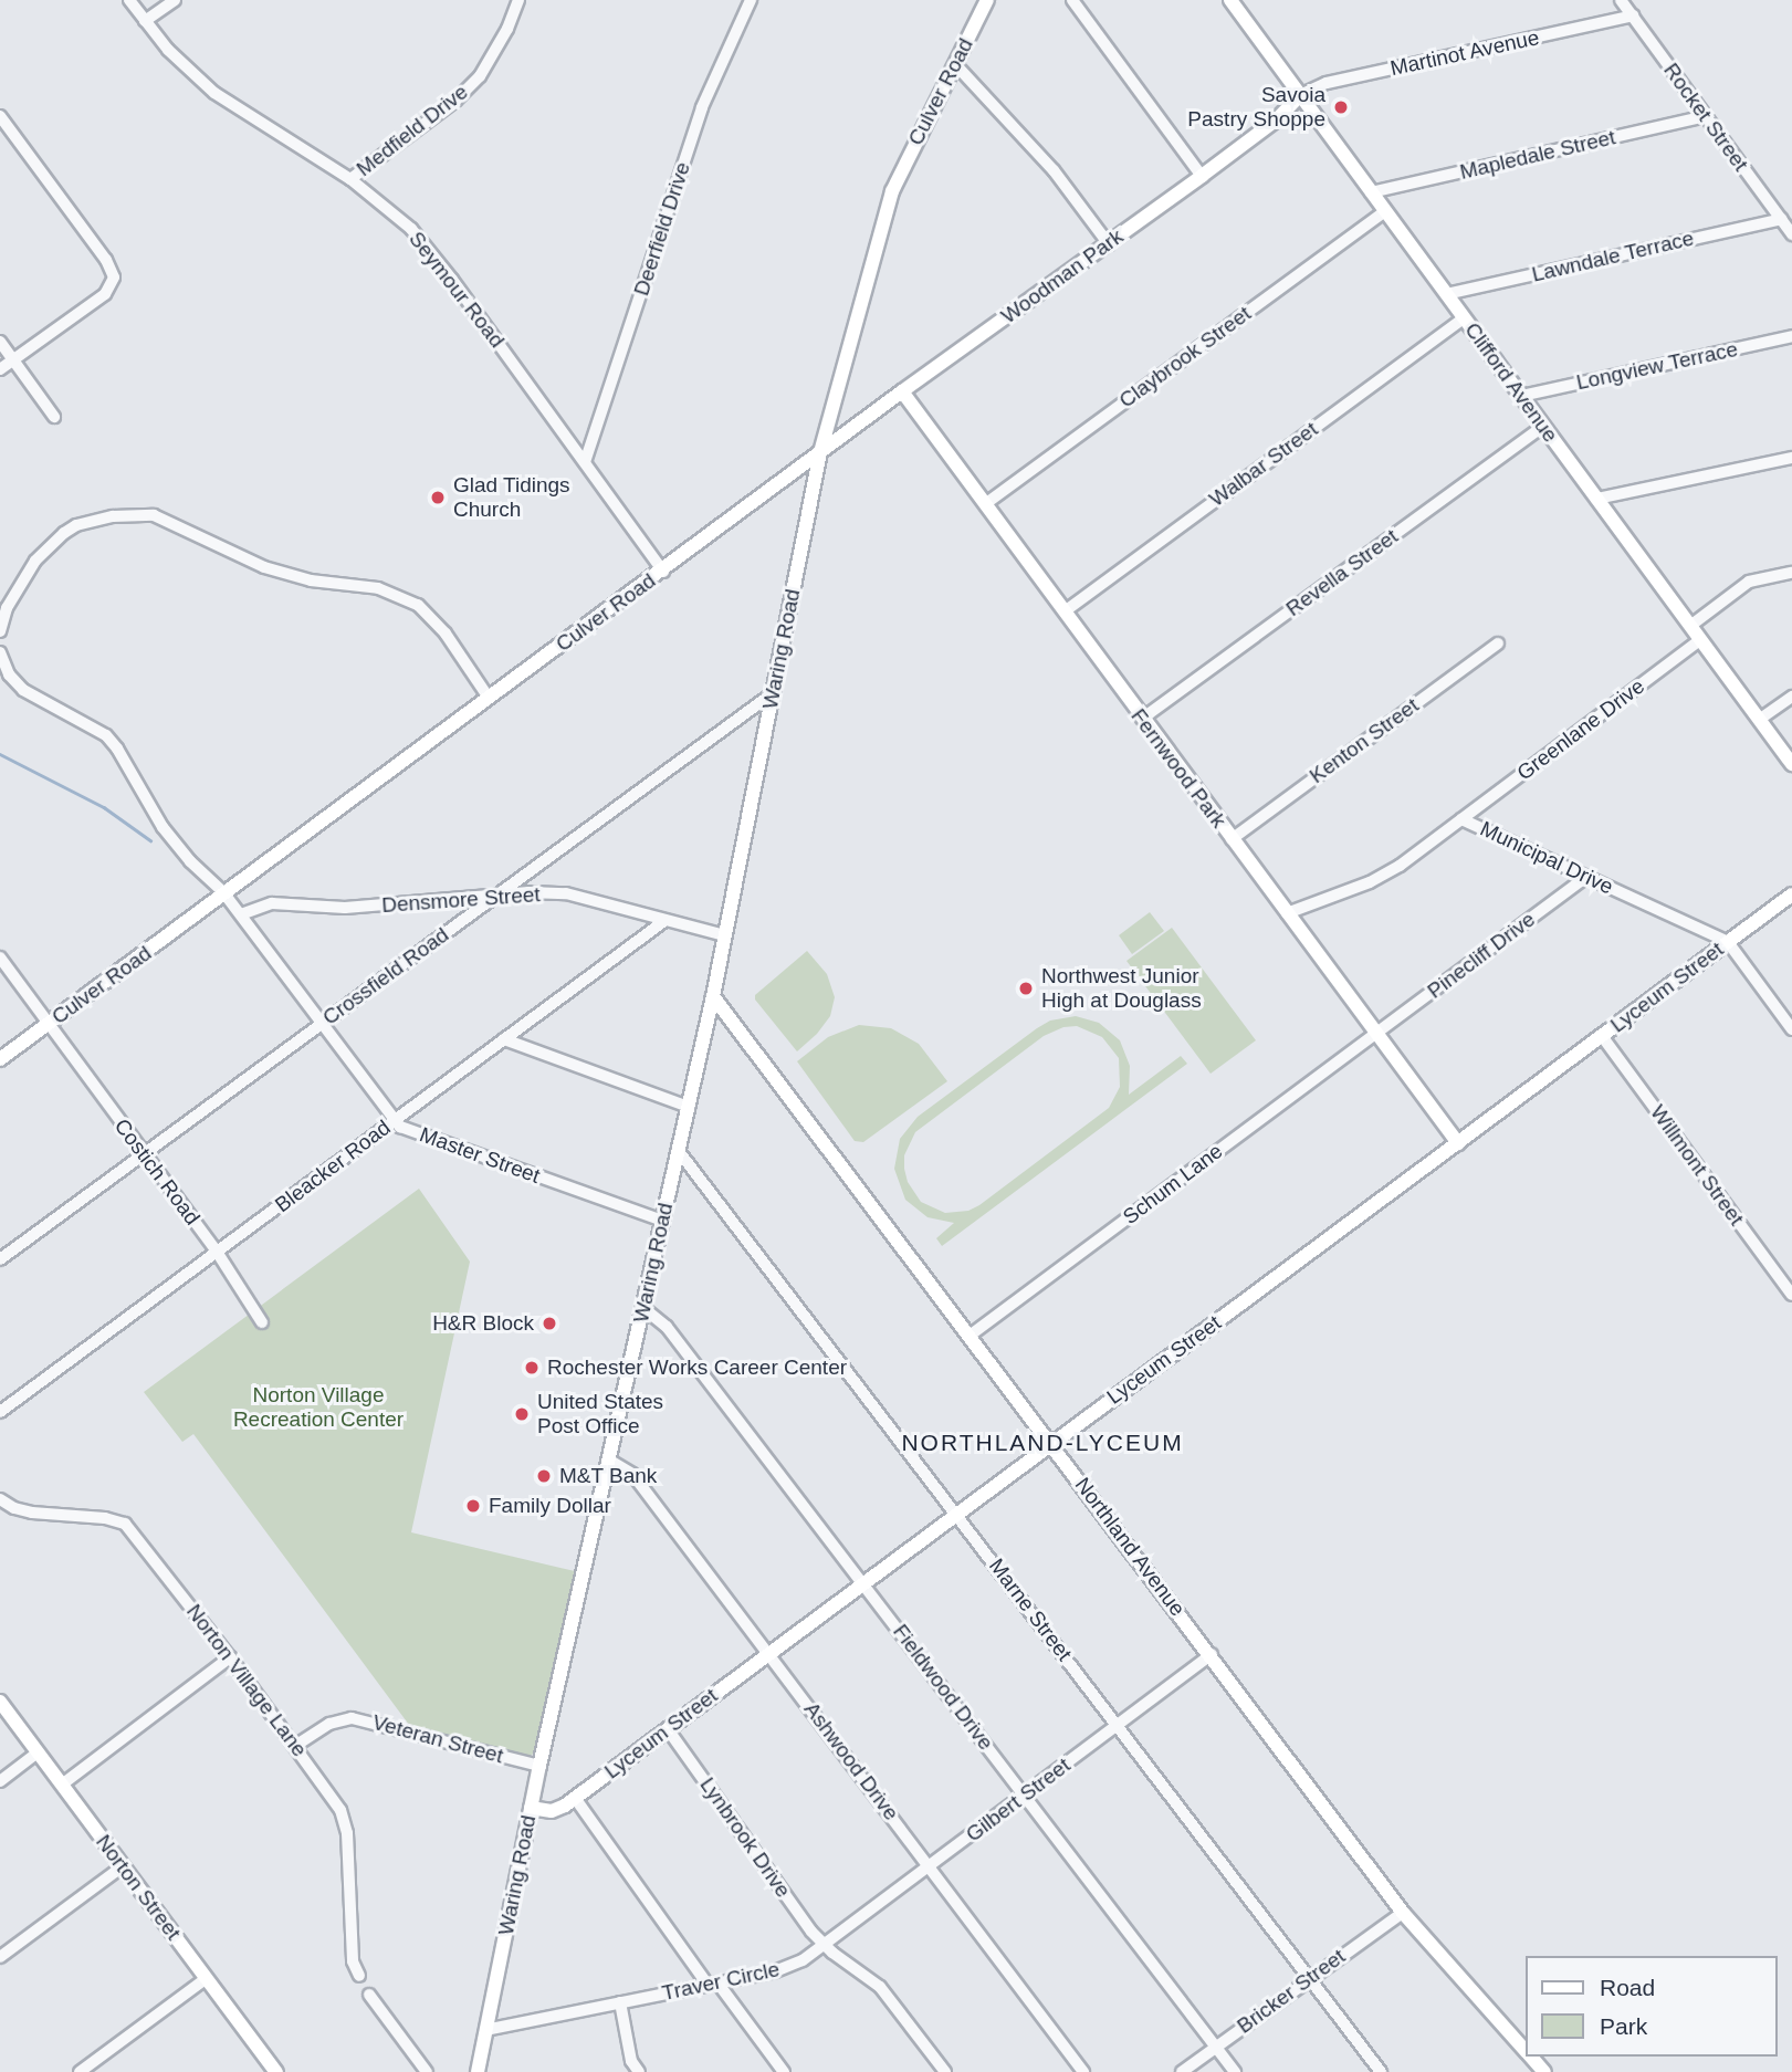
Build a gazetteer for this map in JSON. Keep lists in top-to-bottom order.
{
  "streets": {
    "street": [
      "Martinot Avenue",
      "Culver Road",
      "Rocket Street",
      "Medfield Drive",
      "Mapledale Street",
      "Deerfield Drive",
      "Lawndale Terrace",
      "Woodman Park",
      "Seymour Road",
      "Claybrook Street",
      "Longview Terrace",
      "Clifford Avenue",
      "Walbar Street",
      "Revella Street",
      "Waring Road",
      "Greenlane Drive",
      "Kenton Street",
      "Fernwood Park",
      "Municipal Drive",
      "Densmore Street",
      "Pinecliff Drive",
      "Crossfield Road",
      "Lyceum Street",
      "Master Street",
      "Willmont Street",
      "Bleacker Road",
      "Costich Road",
      "Schum Lane",
      "Northland Avenue",
      "Marne Street",
      "Norton Village Lane",
      "Fieldwood Drive",
      "Veteran Street",
      "Ashwood Drive",
      "Gilbert Street",
      "Lynbrook Drive",
      "Norton Street",
      "Traver Circle",
      "Bricker Street"
    ]
  },
  "crossings": [
    ["Martinot Avenue", "Rocket Street"],
    ["Martinot Avenue", "Woodman Park"],
    ["Martinot Avenue", "Clifford Avenue"],
    ["Culver Road", "Woodman Park"],
    ["Culver Road", "Seymour Road"],
    ["Culver Road", "Waring Road"],
    ["Culver Road", "Master Street"],
    ["Culver Road", "Costich Road"],
    ["Rocket Street", "Mapledale Street"],
    ["Rocket Street", "Lawndale Terrace"],
    ["Medfield Drive", "Seymour Road"],
    ["Mapledale Street", "Clifford Avenue"],
    ["Deerfield Drive", "Seymour Road"],
    ["Lawndale Terrace", "Clifford Avenue"],
    ["Woodman Park", "Clifford Avenue"],
    ["Woodman Park", "Waring Road"],
    ["Woodman Park", "Fernwood Park"],
    ["Claybrook Street", "Clifford Avenue"],
    ["Claybrook Street", "Fernwood Park"],
    ["Longview Terrace", "Clifford Avenue"],
    ["Clifford Avenue", "Walbar Street"],
    ["Clifford Avenue", "Revella Street"],
    ["Clifford Avenue", "Greenlane Drive"],
    ["Walbar Street", "Fernwood Park"],
    ["Revella Street", "Fernwood Park"],
    ["Waring Road", "Densmore Street"],
    ["Waring Road", "Crossfield Road"],
    ["Waring Road", "Lyceum Street"],
    ["Waring Road", "Master Street"],
    ["Waring Road", "Northland Avenue"],
    ["Waring Road", "Marne Street"],
    ["Waring Road", "Fieldwood Drive"],
    ["Waring Road", "Veteran Street"],
    ["Waring Road", "Ashwood Drive"],
    ["Waring Road", "Traver Circle"],
    ["Greenlane Drive", "Municipal Drive"],
    ["Kenton Street", "Fernwood Park"],
    ["Fernwood Park", "Municipal Drive"],
    ["Fernwood Park", "Pinecliff Drive"],
    ["Fernwood Park", "Lyceum Street"],
    ["Fernwood Park", "Schum Lane"],
    ["Municipal Drive", "Pinecliff Drive"],
    ["Municipal Drive", "Lyceum Street"],
    ["Densmore Street", "Crossfield Road"],
    ["Densmore Street", "Master Street"],
    ["Densmore Street", "Bleacker Road"],
    ["Pinecliff Drive", "Schum Lane"],
    ["Crossfield Road", "Master Street"],
    ["Crossfield Road", "Costich Road"],
    ["Lyceum Street", "Willmont Street"],
    ["Lyceum Street", "Northland Avenue"],
    ["Lyceum Street", "Marne Street"],
    ["Lyceum Street", "Fieldwood Drive"],
    ["Lyceum Street", "Ashwood Drive"],
    ["Lyceum Street", "Lynbrook Drive"],
    ["Master Street", "Bleacker Road"],
    ["Bleacker Road", "Costich Road"],
    ["Schum Lane", "Northland Avenue"],
    ["Northland Avenue", "Gilbert Street"],
    ["Northland Avenue", "Bricker Street"],
    ["Marne Street", "Gilbert Street"],
    ["Marne Street", "Bricker Street"],
    ["Norton Village Lane", "Veteran Street"],
    ["Fieldwood Drive", "Gilbert Street"],
    ["Fieldwood Drive", "Bricker Street"],
    ["Ashwood Drive", "Gilbert Street"],
    ["Gilbert Street", "Lynbrook Drive"],
    ["Gilbert Street", "Traver Circle"],
    ["Lynbrook Drive", "Traver Circle"]
  ],
  "districts": ["NORTHLAND-LYCEUM"],
  "parks": ["Norton Village Recreation Center"],
  "places": [
    "Savoia Pastry Shoppe",
    "Glad Tidings Church",
    "Northwest Junior High at Douglass",
    "H&R Block",
    "Rochester Works Career Center",
    "United States Post Office",
    "M&T Bank",
    "Family Dollar"
  ],
  "legend": ["Road", "Park"]
}
